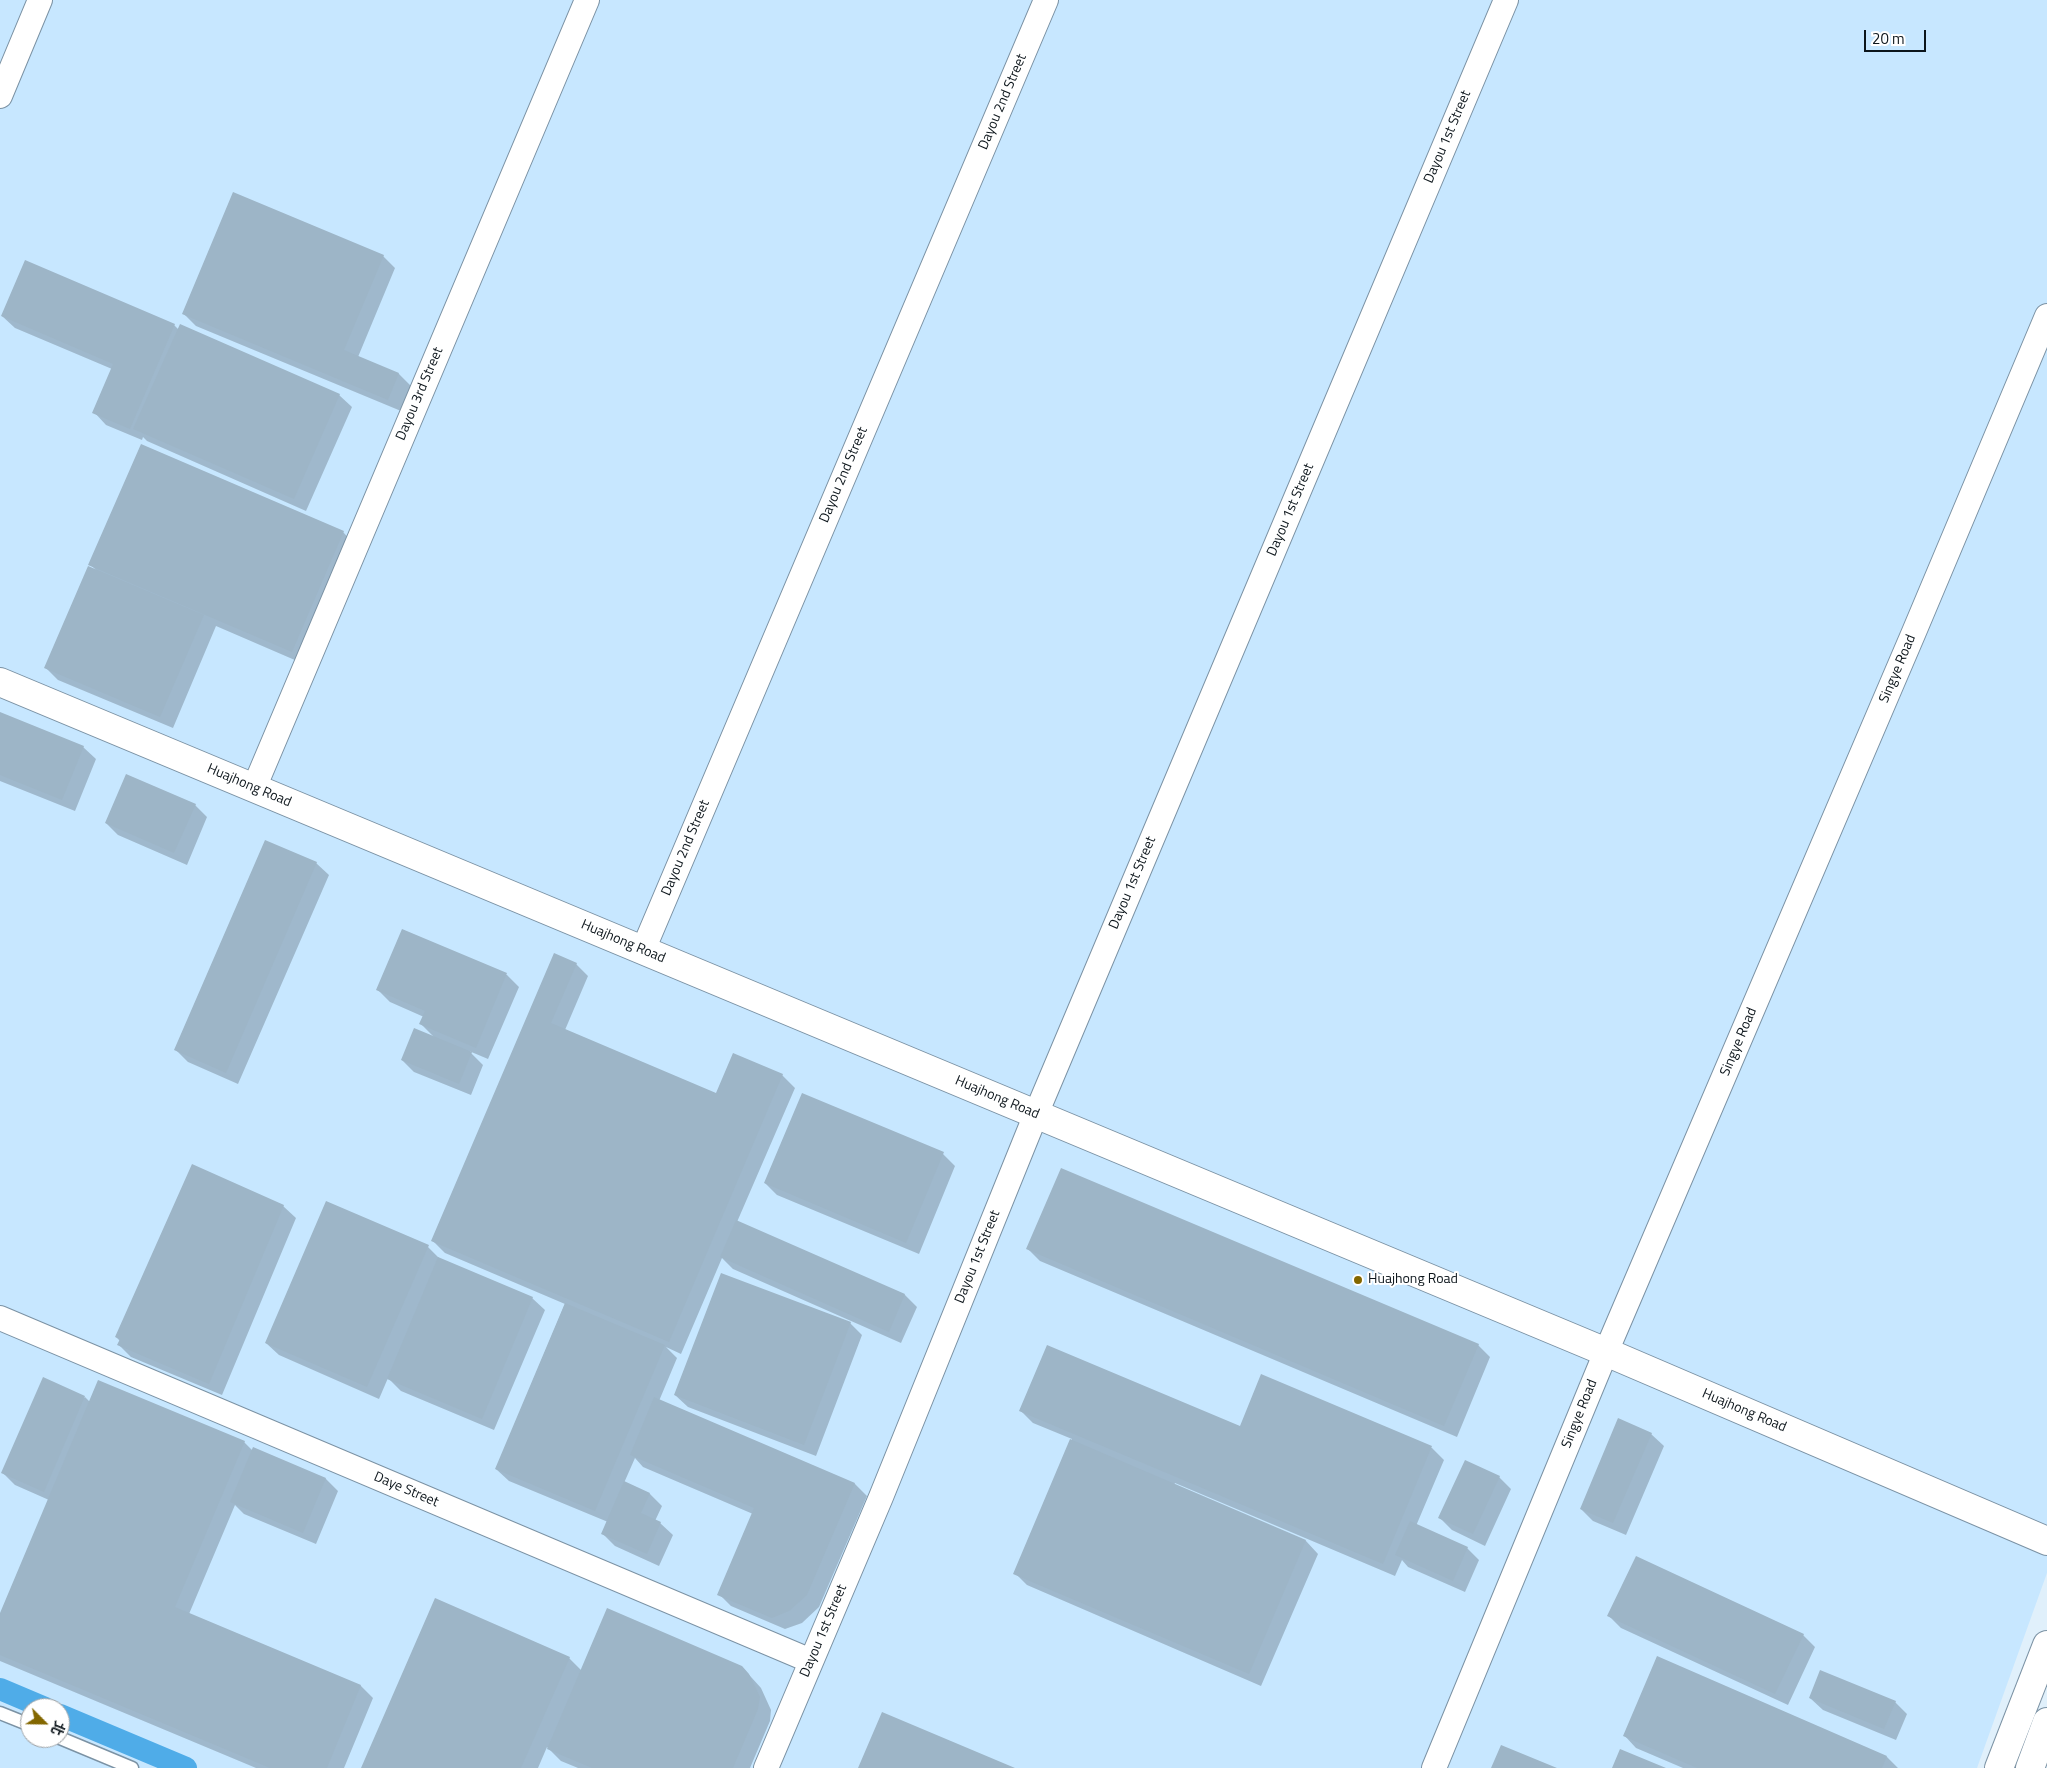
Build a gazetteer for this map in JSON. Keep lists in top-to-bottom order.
{
  "streets": {
    "main road": ["Huajhong Road"],
    "street": [
      "Dayou 2nd Street",
      "Dayou 1st Street",
      "Dayou 3rd Street",
      "Singye Road",
      "Daye Street"
    ]
  },
  "crossings": [
    ["Dayou 2nd Street", "Huajhong Road"],
    ["Dayou 1st Street", "Huajhong Road"],
    ["Dayou 1st Street", "Daye Street"],
    ["Dayou 3rd Street", "Huajhong Road"],
    ["Singye Road", "Huajhong Road"]
  ],
  "places": ["Huajhong Road"],
  "scale_bar": "20 m",
  "north": "bottom right"
}
